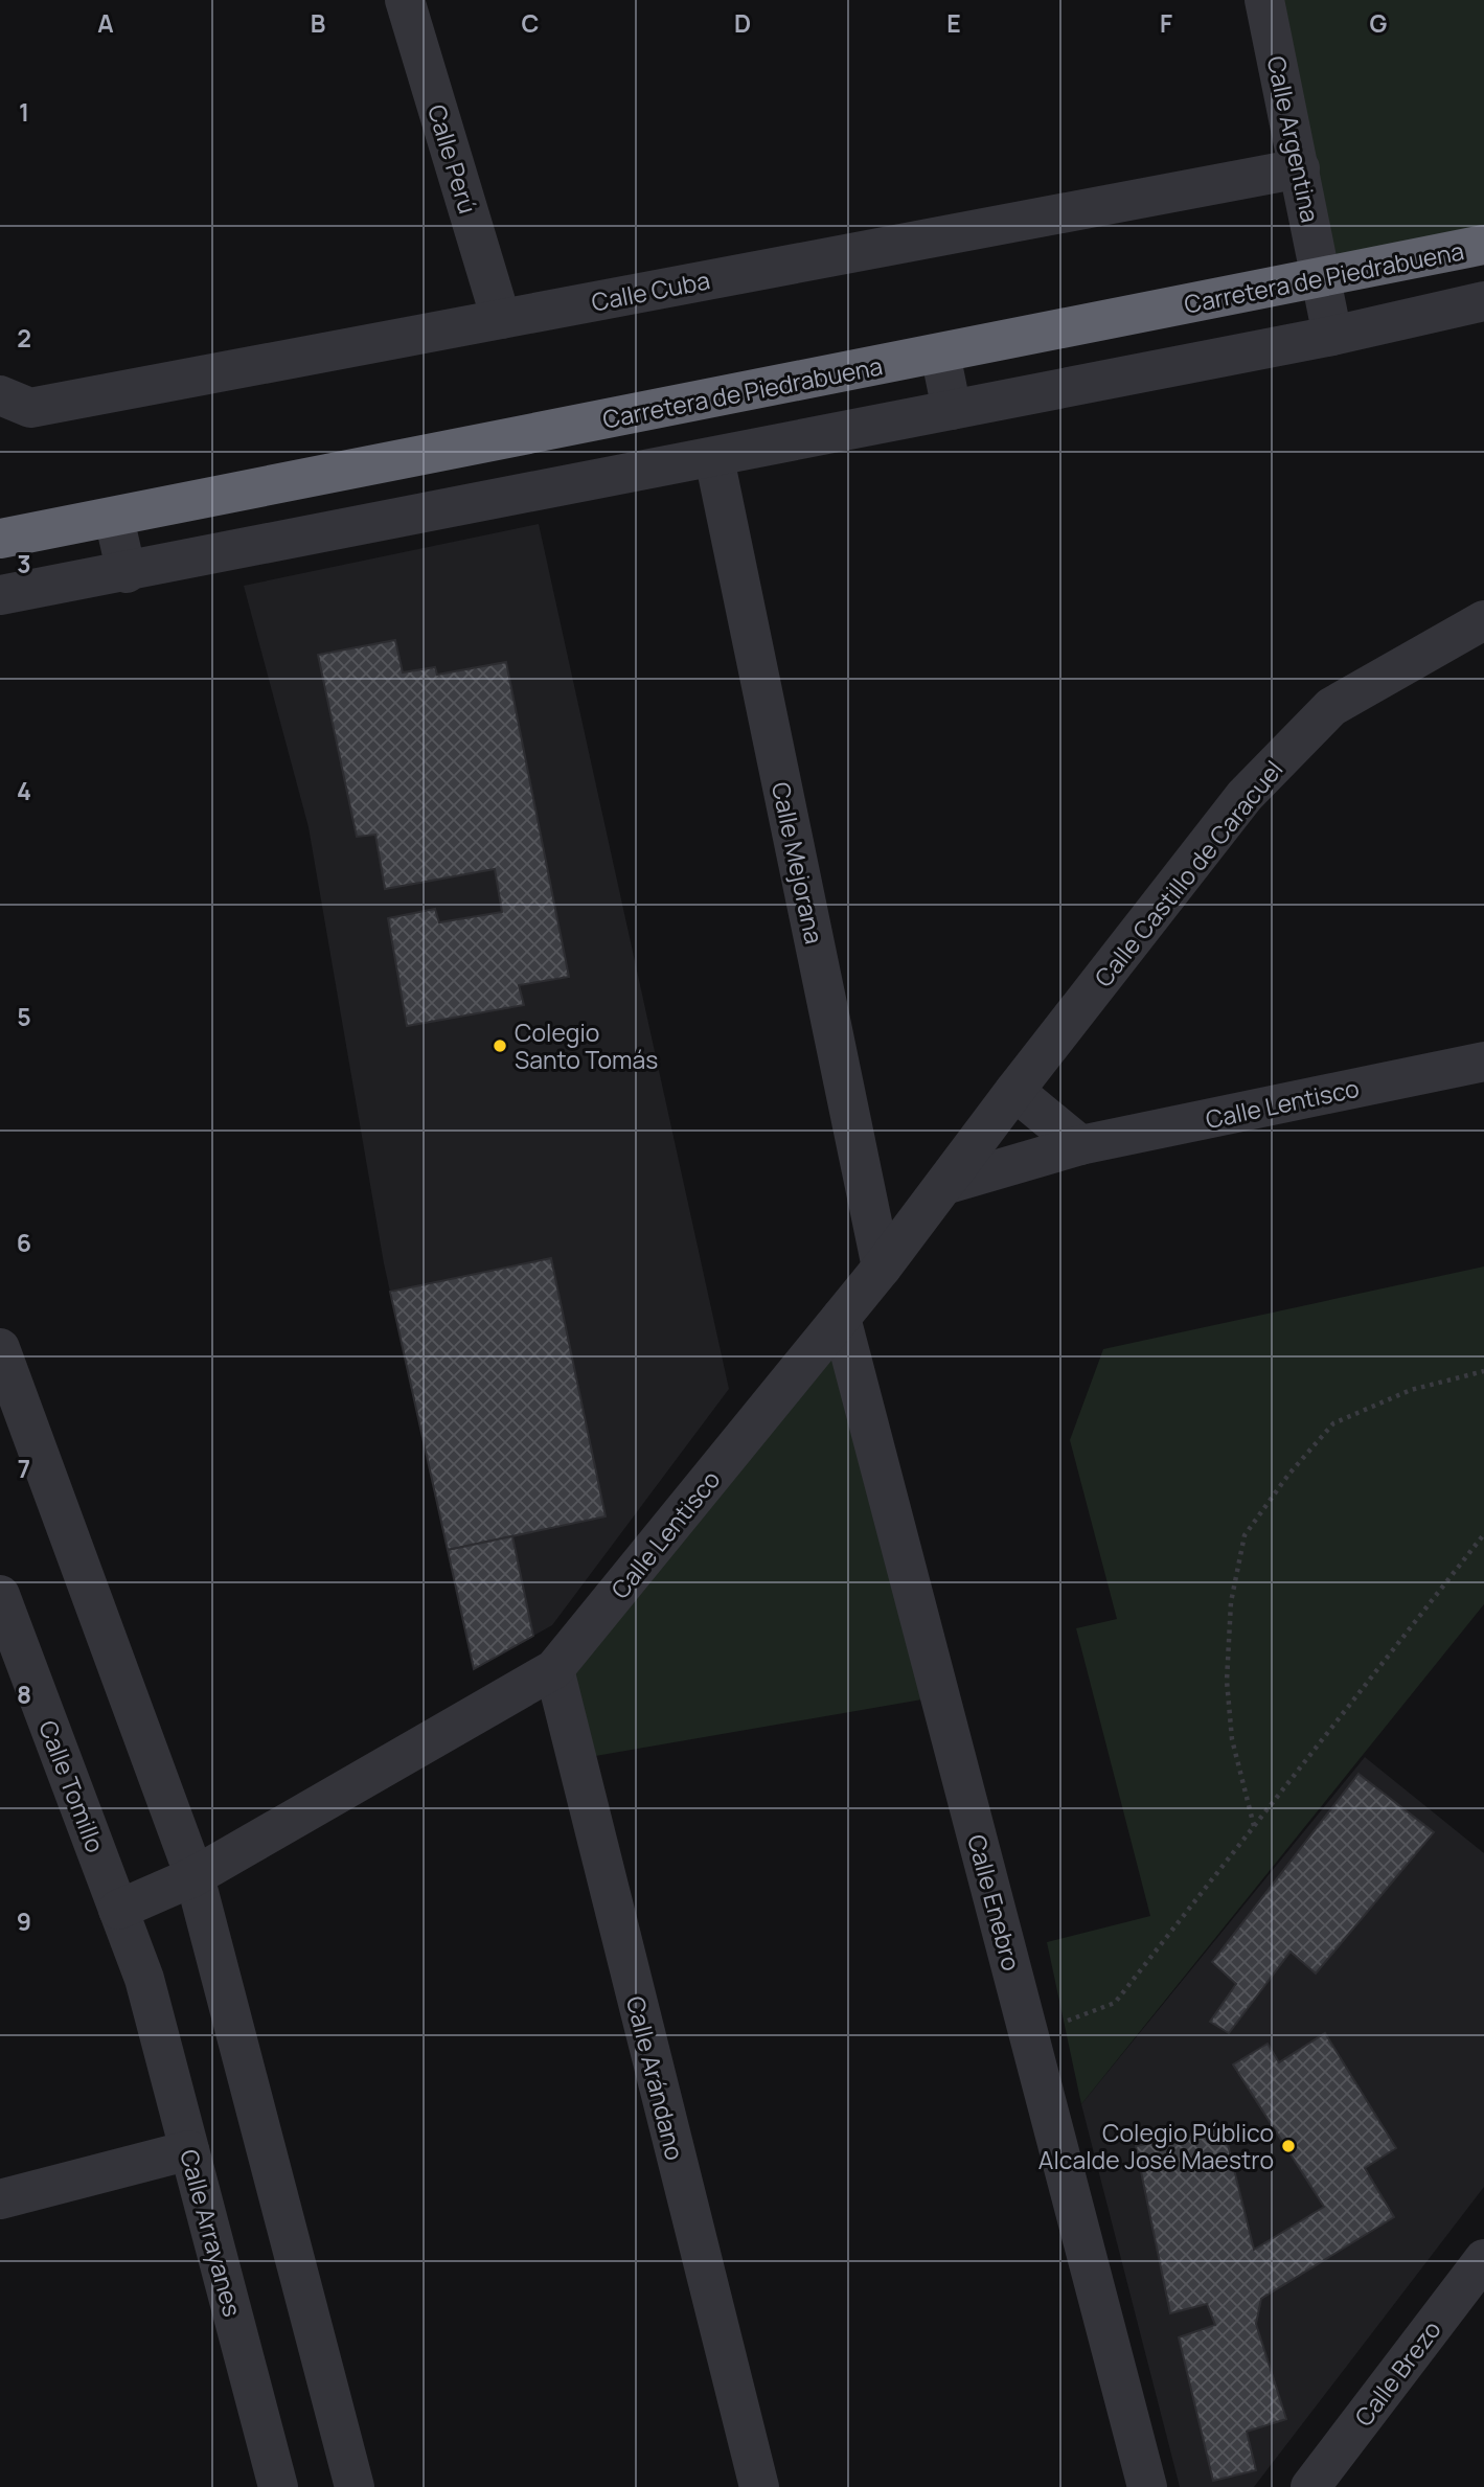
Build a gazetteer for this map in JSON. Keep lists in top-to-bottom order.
{
  "streets": {
    "highway": ["Carretera de Piedrabuena"],
    "street": [
      "Calle Argentina",
      "Calle Perú",
      "Calle Cuba",
      "Calle Mejorana",
      "Calle Castillo de Caracuel",
      "Calle Lentisco",
      "Calle Tomillo",
      "Calle Enebro",
      "Calle Arándano",
      "Calle Arrayanes",
      "Calle Brezo"
    ]
  },
  "crossings": [
    ["Calle Argentina", "Carretera de Piedrabuena"],
    ["Calle Argentina", "Calle Cuba"],
    ["Calle Perú", "Calle Cuba"],
    ["Calle Mejorana", "Calle Lentisco"],
    ["Calle Castillo de Caracuel", "Calle Lentisco"],
    ["Calle Lentisco", "Calle Tomillo"],
    ["Calle Lentisco", "Calle Enebro"],
    ["Calle Lentisco", "Calle Arándano"],
    ["Calle Tomillo", "Calle Arrayanes"]
  ],
  "places": ["Colegio Santo Tomás", "Colegio Público Alcalde José Maestro"],
  "grid": {
    "columns": [
      "A",
      "B",
      "C",
      "D",
      "E",
      "F",
      "G"
    ],
    "rows": [
      "1",
      "2",
      "3",
      "4",
      "5",
      "6",
      "7",
      "8",
      "9"
    ]
  }
}
